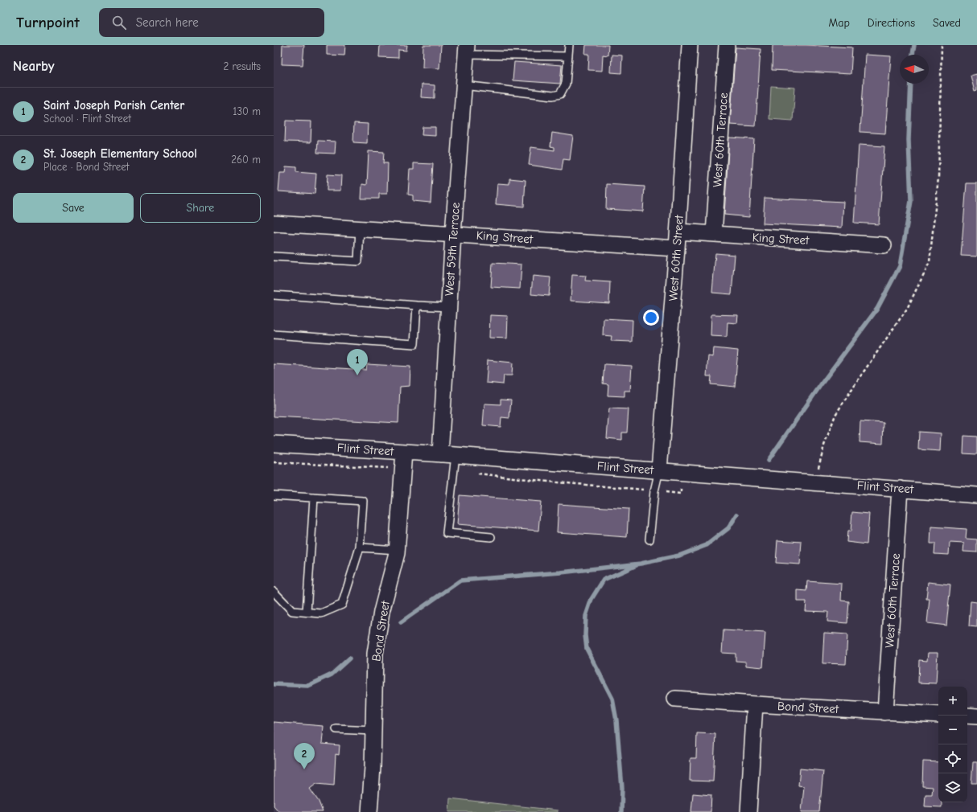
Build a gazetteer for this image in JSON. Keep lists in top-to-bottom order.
{
  "streets": {
    "street": [
      "West 60th Terrace",
      "King Street",
      "West 59th Terrace",
      "West 60th Street",
      "Flint Street",
      "Bond Street"
    ]
  },
  "crossings": [
    ["West 60th Terrace", "King Street"],
    ["West 60th Terrace", "Flint Street"],
    ["West 60th Terrace", "Bond Street"],
    ["King Street", "West 59th Terrace"],
    ["King Street", "West 60th Street"],
    ["West 59th Terrace", "Flint Street"],
    ["West 60th Street", "Flint Street"],
    ["Flint Street", "Bond Street"]
  ],
  "north": "left",
  "page": {
    "header": "Turnpoint",
    "search": "Search here",
    "nav": ["Map", "Directions", "Saved"],
    "heading": ["Nearby", "2 results"],
    "list": [
      {
        "mark": "1",
        "name": "Saint Joseph Parish Center",
        "note": "School · Flint Street",
        "value": "130 m"
      },
      {
        "mark": "2",
        "name": "St. Joseph Elementary School",
        "note": "Place · Bond Street",
        "value": "260 m"
      }
    ],
    "buttons": ["Save", "Share"],
    "pins": ["1", "2"],
    "map_buttons": ["+", "−"]
  }
}
